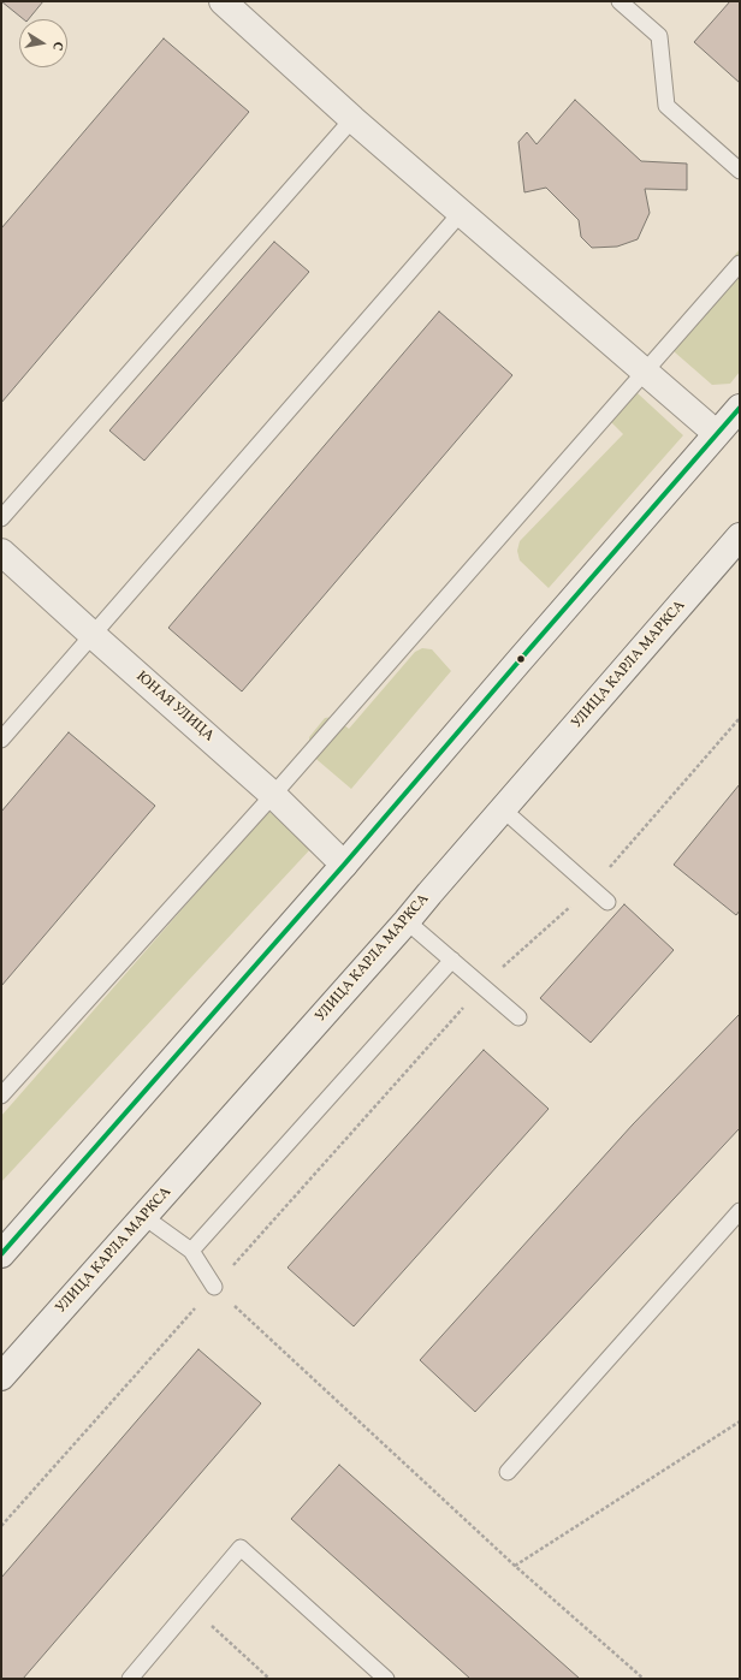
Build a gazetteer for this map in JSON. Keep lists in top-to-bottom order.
{
  "streets": {
    "main road": ["УЛИЦА КАРЛА МАРКСА", "ЮНАЯ УЛИЦА"]
  },
  "north": "right"
}
